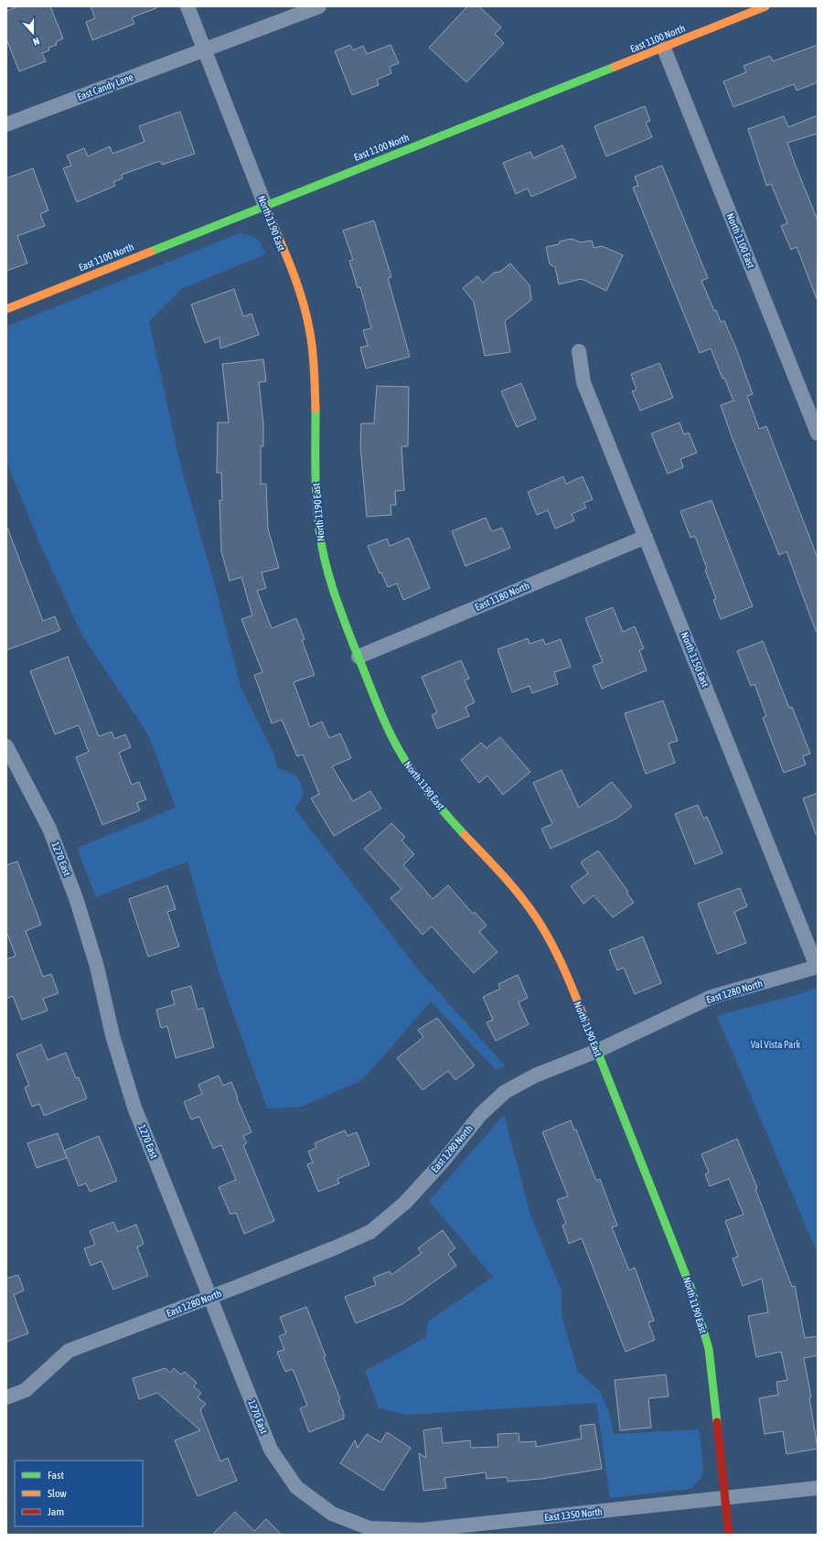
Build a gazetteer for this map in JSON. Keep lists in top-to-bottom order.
{
  "streets": {
    "street": [
      "East 1100 North",
      "East Candy Lane",
      "North 1190 East",
      "North 1100 East",
      "East 1180 North",
      "North 1150 East",
      "1270 East",
      "East 1280 North",
      "East 1350 North"
    ]
  },
  "crossings": [
    ["East 1100 North", "North 1190 East"],
    ["East 1100 North", "North 1100 East"],
    ["East Candy Lane", "North 1190 East"],
    ["North 1190 East", "East 1180 North"],
    ["North 1190 East", "East 1280 North"],
    ["North 1190 East", "East 1350 North"],
    ["East 1180 North", "North 1150 East"],
    ["North 1150 East", "East 1280 North"],
    ["1270 East", "East 1280 North"],
    ["1270 East", "East 1350 North"]
  ],
  "parks": ["Val Vista Park"],
  "legend": ["Fast", "Slow", "Jam"],
  "north": "bottom"
}
